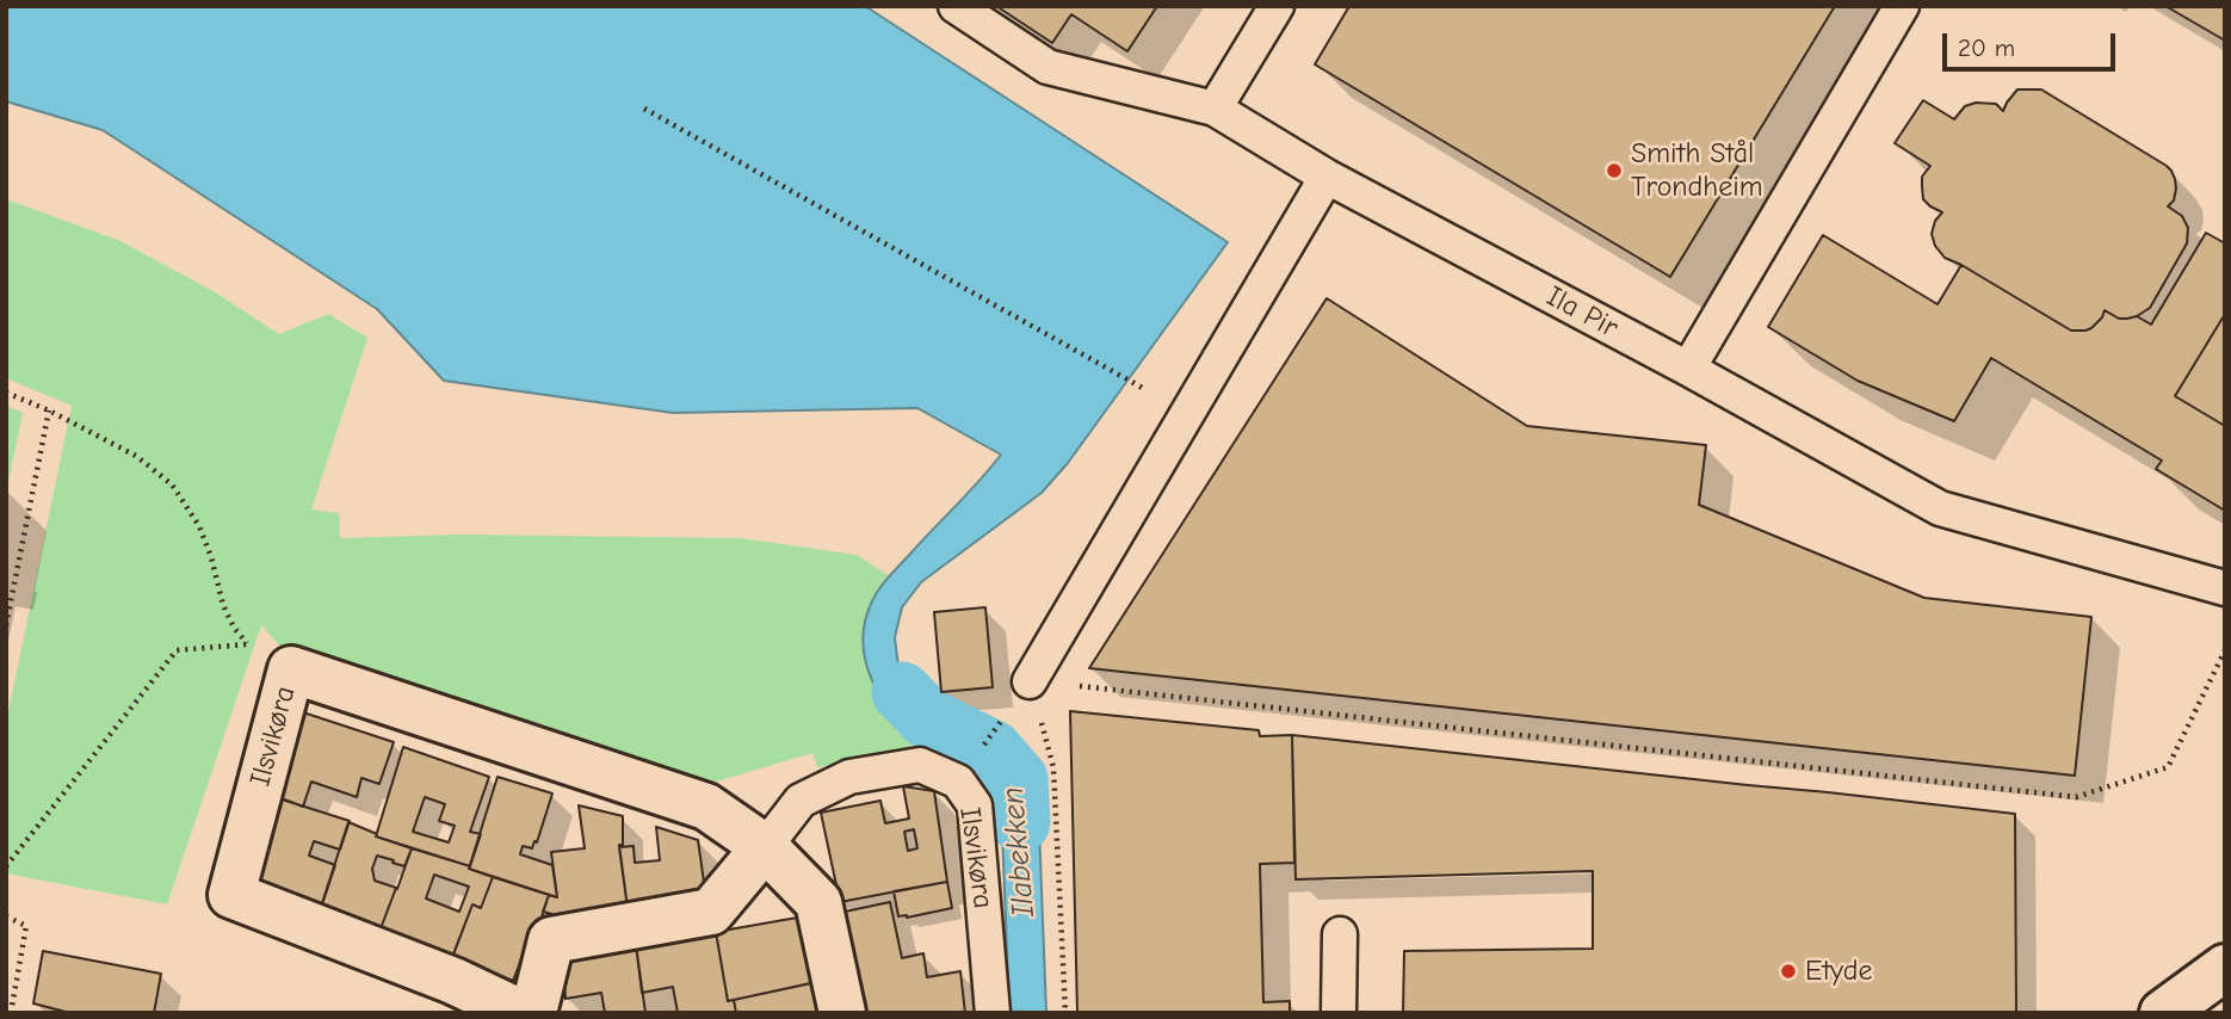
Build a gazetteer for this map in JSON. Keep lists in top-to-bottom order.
{
  "streets": {
    "main road": ["Ilsvikøra"],
    "lane": ["Ila Pir"]
  },
  "water": ["Ilabekken"],
  "places": ["Smith Stål Trondheim", "Etyde"],
  "scale_bar": "20 m"
}
